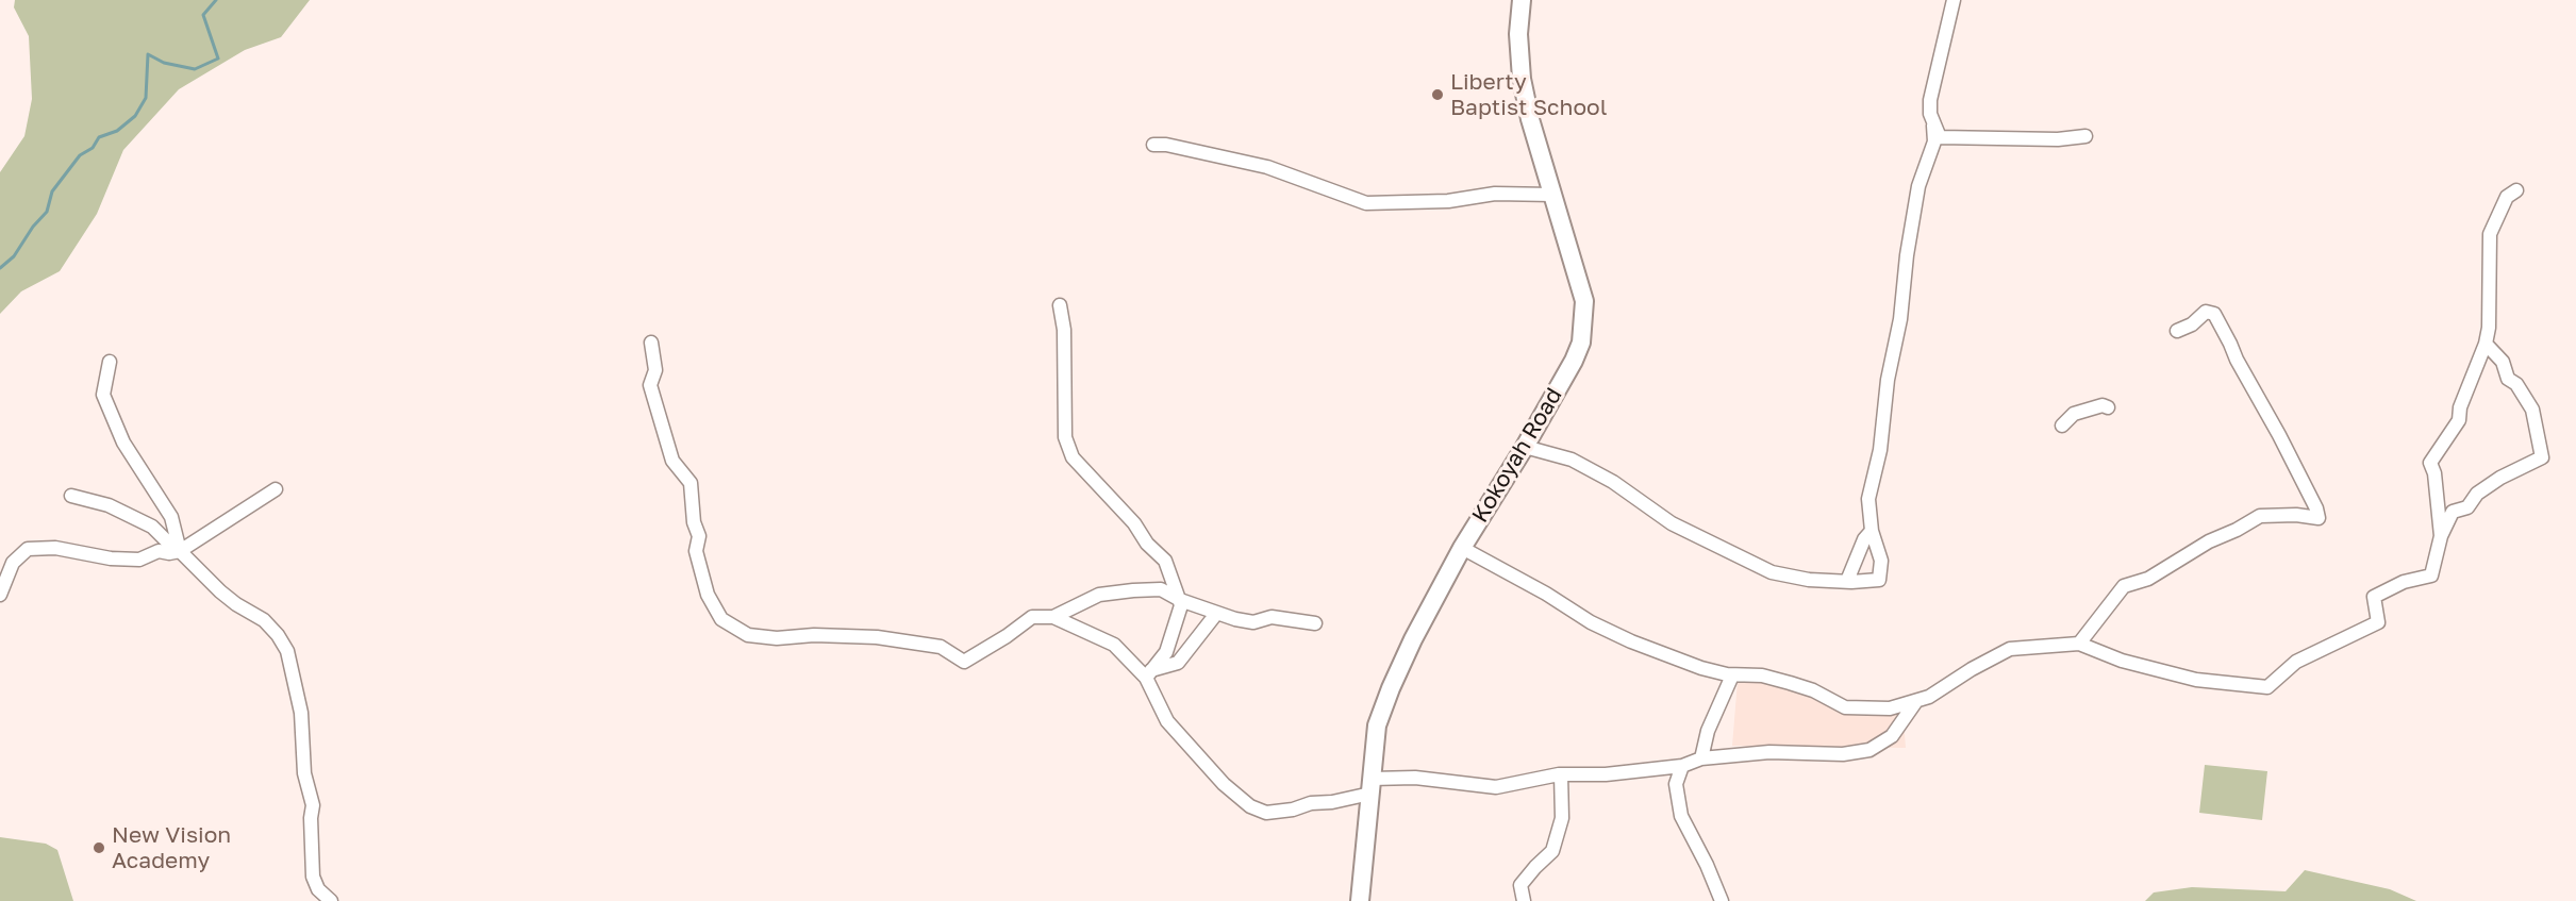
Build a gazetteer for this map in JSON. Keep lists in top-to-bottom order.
{
  "streets": {
    "main road": ["Kokoyah Road"]
  },
  "places": ["Liberty Baptist School", "New Vision Academy"]
}
